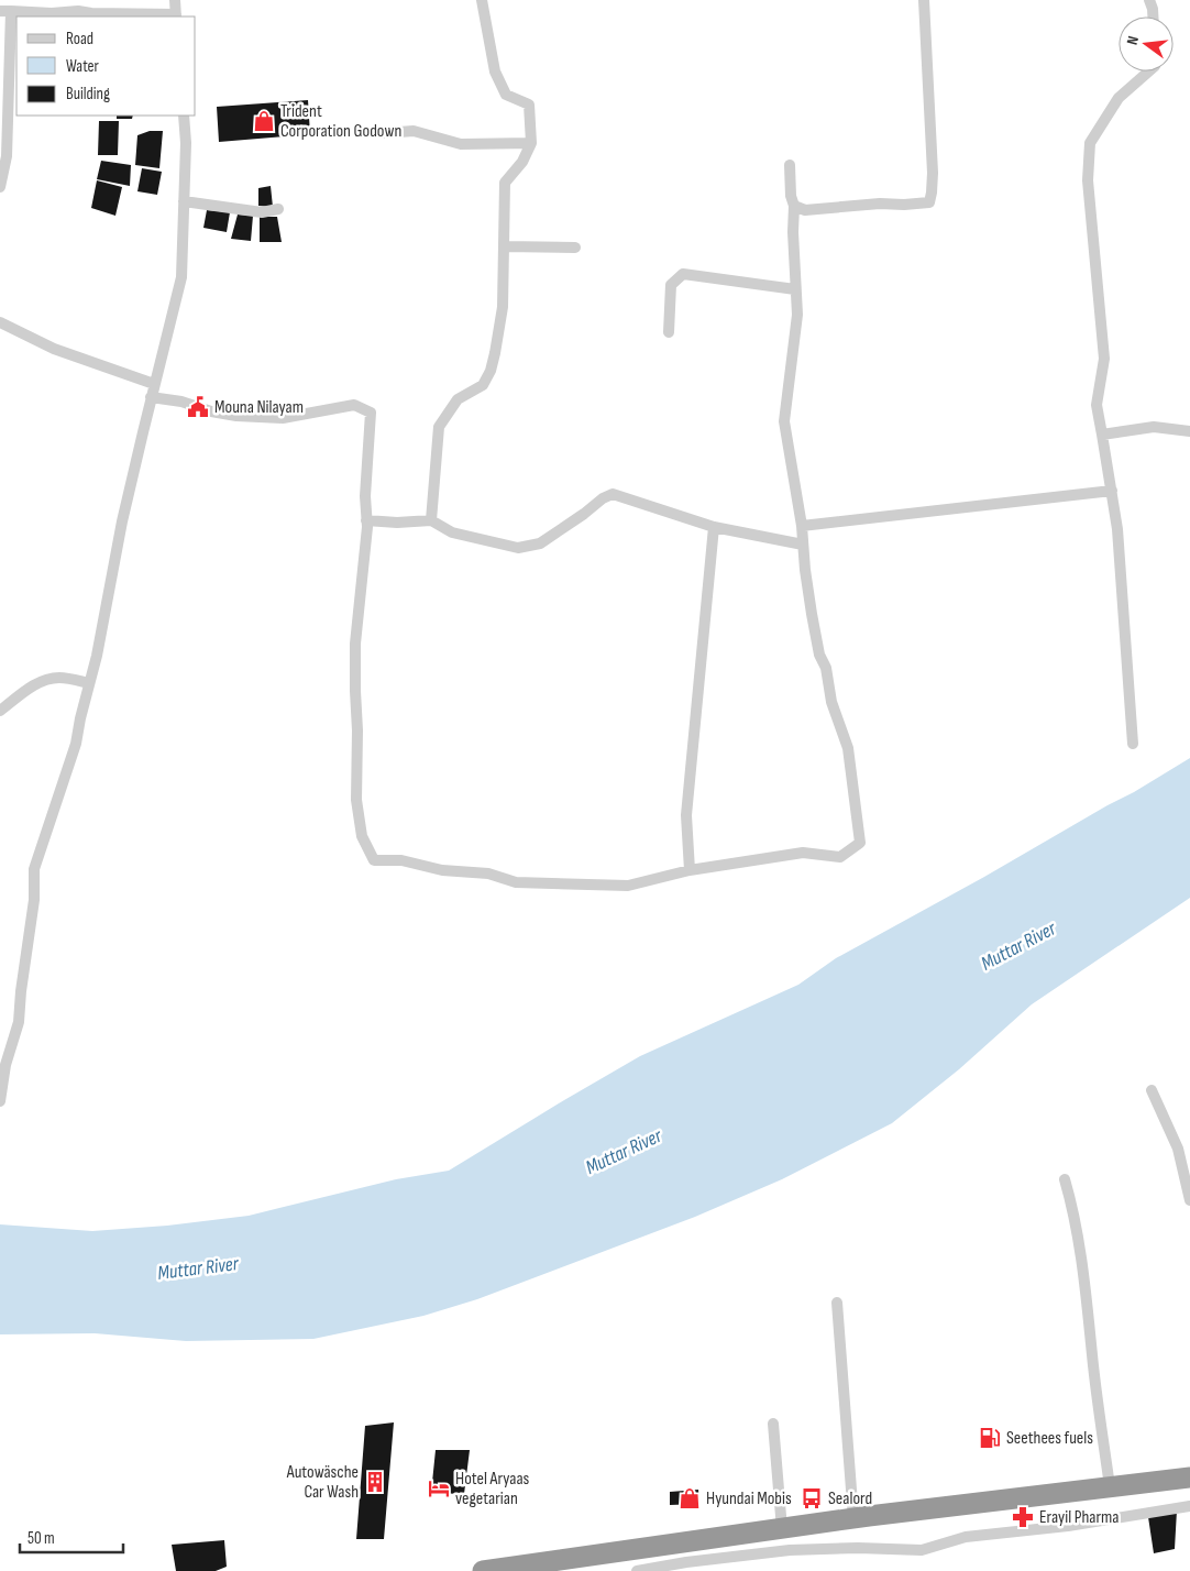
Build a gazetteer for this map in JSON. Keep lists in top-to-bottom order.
{
  "water": ["Muttar River"],
  "places": {
    "shop": ["Trident Corporation Godown", "Hyundai Mobis"],
    "public building": ["Mouna Nilayam"],
    "fuel station": ["Seethees fuels"],
    "building": ["Autowäsche Car Wash"],
    "hotel": ["Hotel Aryaas vegetarian"],
    "bus stop": ["Sealord"],
    "pharmacy": ["Erayil Pharma"]
  },
  "legend": ["Road", "Water", "Building"],
  "scale_bar": "50 m",
  "north": "left"
}
